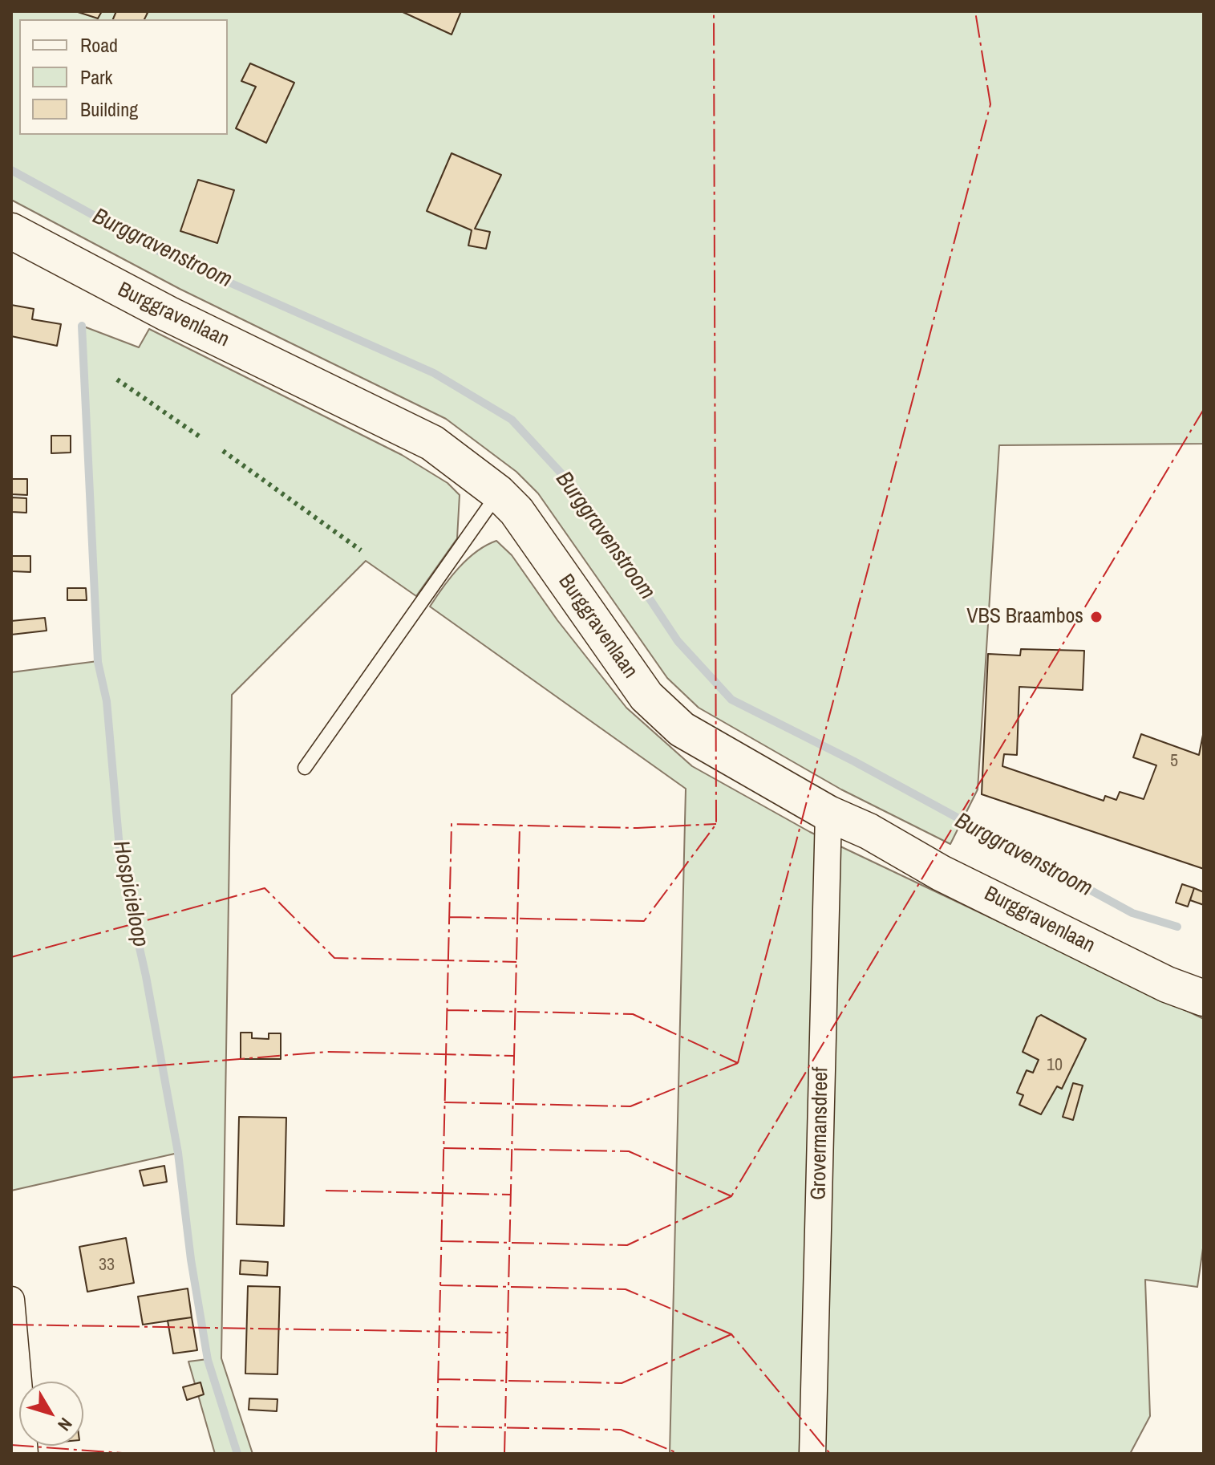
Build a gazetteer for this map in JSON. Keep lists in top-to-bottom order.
{
  "streets": {
    "main road": ["Burggravenlaan"],
    "street": ["Grovermansdreef"]
  },
  "crossings": [
    ["Burggravenlaan", "Grovermansdreef"]
  ],
  "water": ["Burggravenstroom", "Hospicieloop"],
  "places": ["VBS Braambos"],
  "house_numbers": ["5", "10", "33"],
  "legend": ["Road", "Park", "Building"],
  "north": "bottom right"
}
